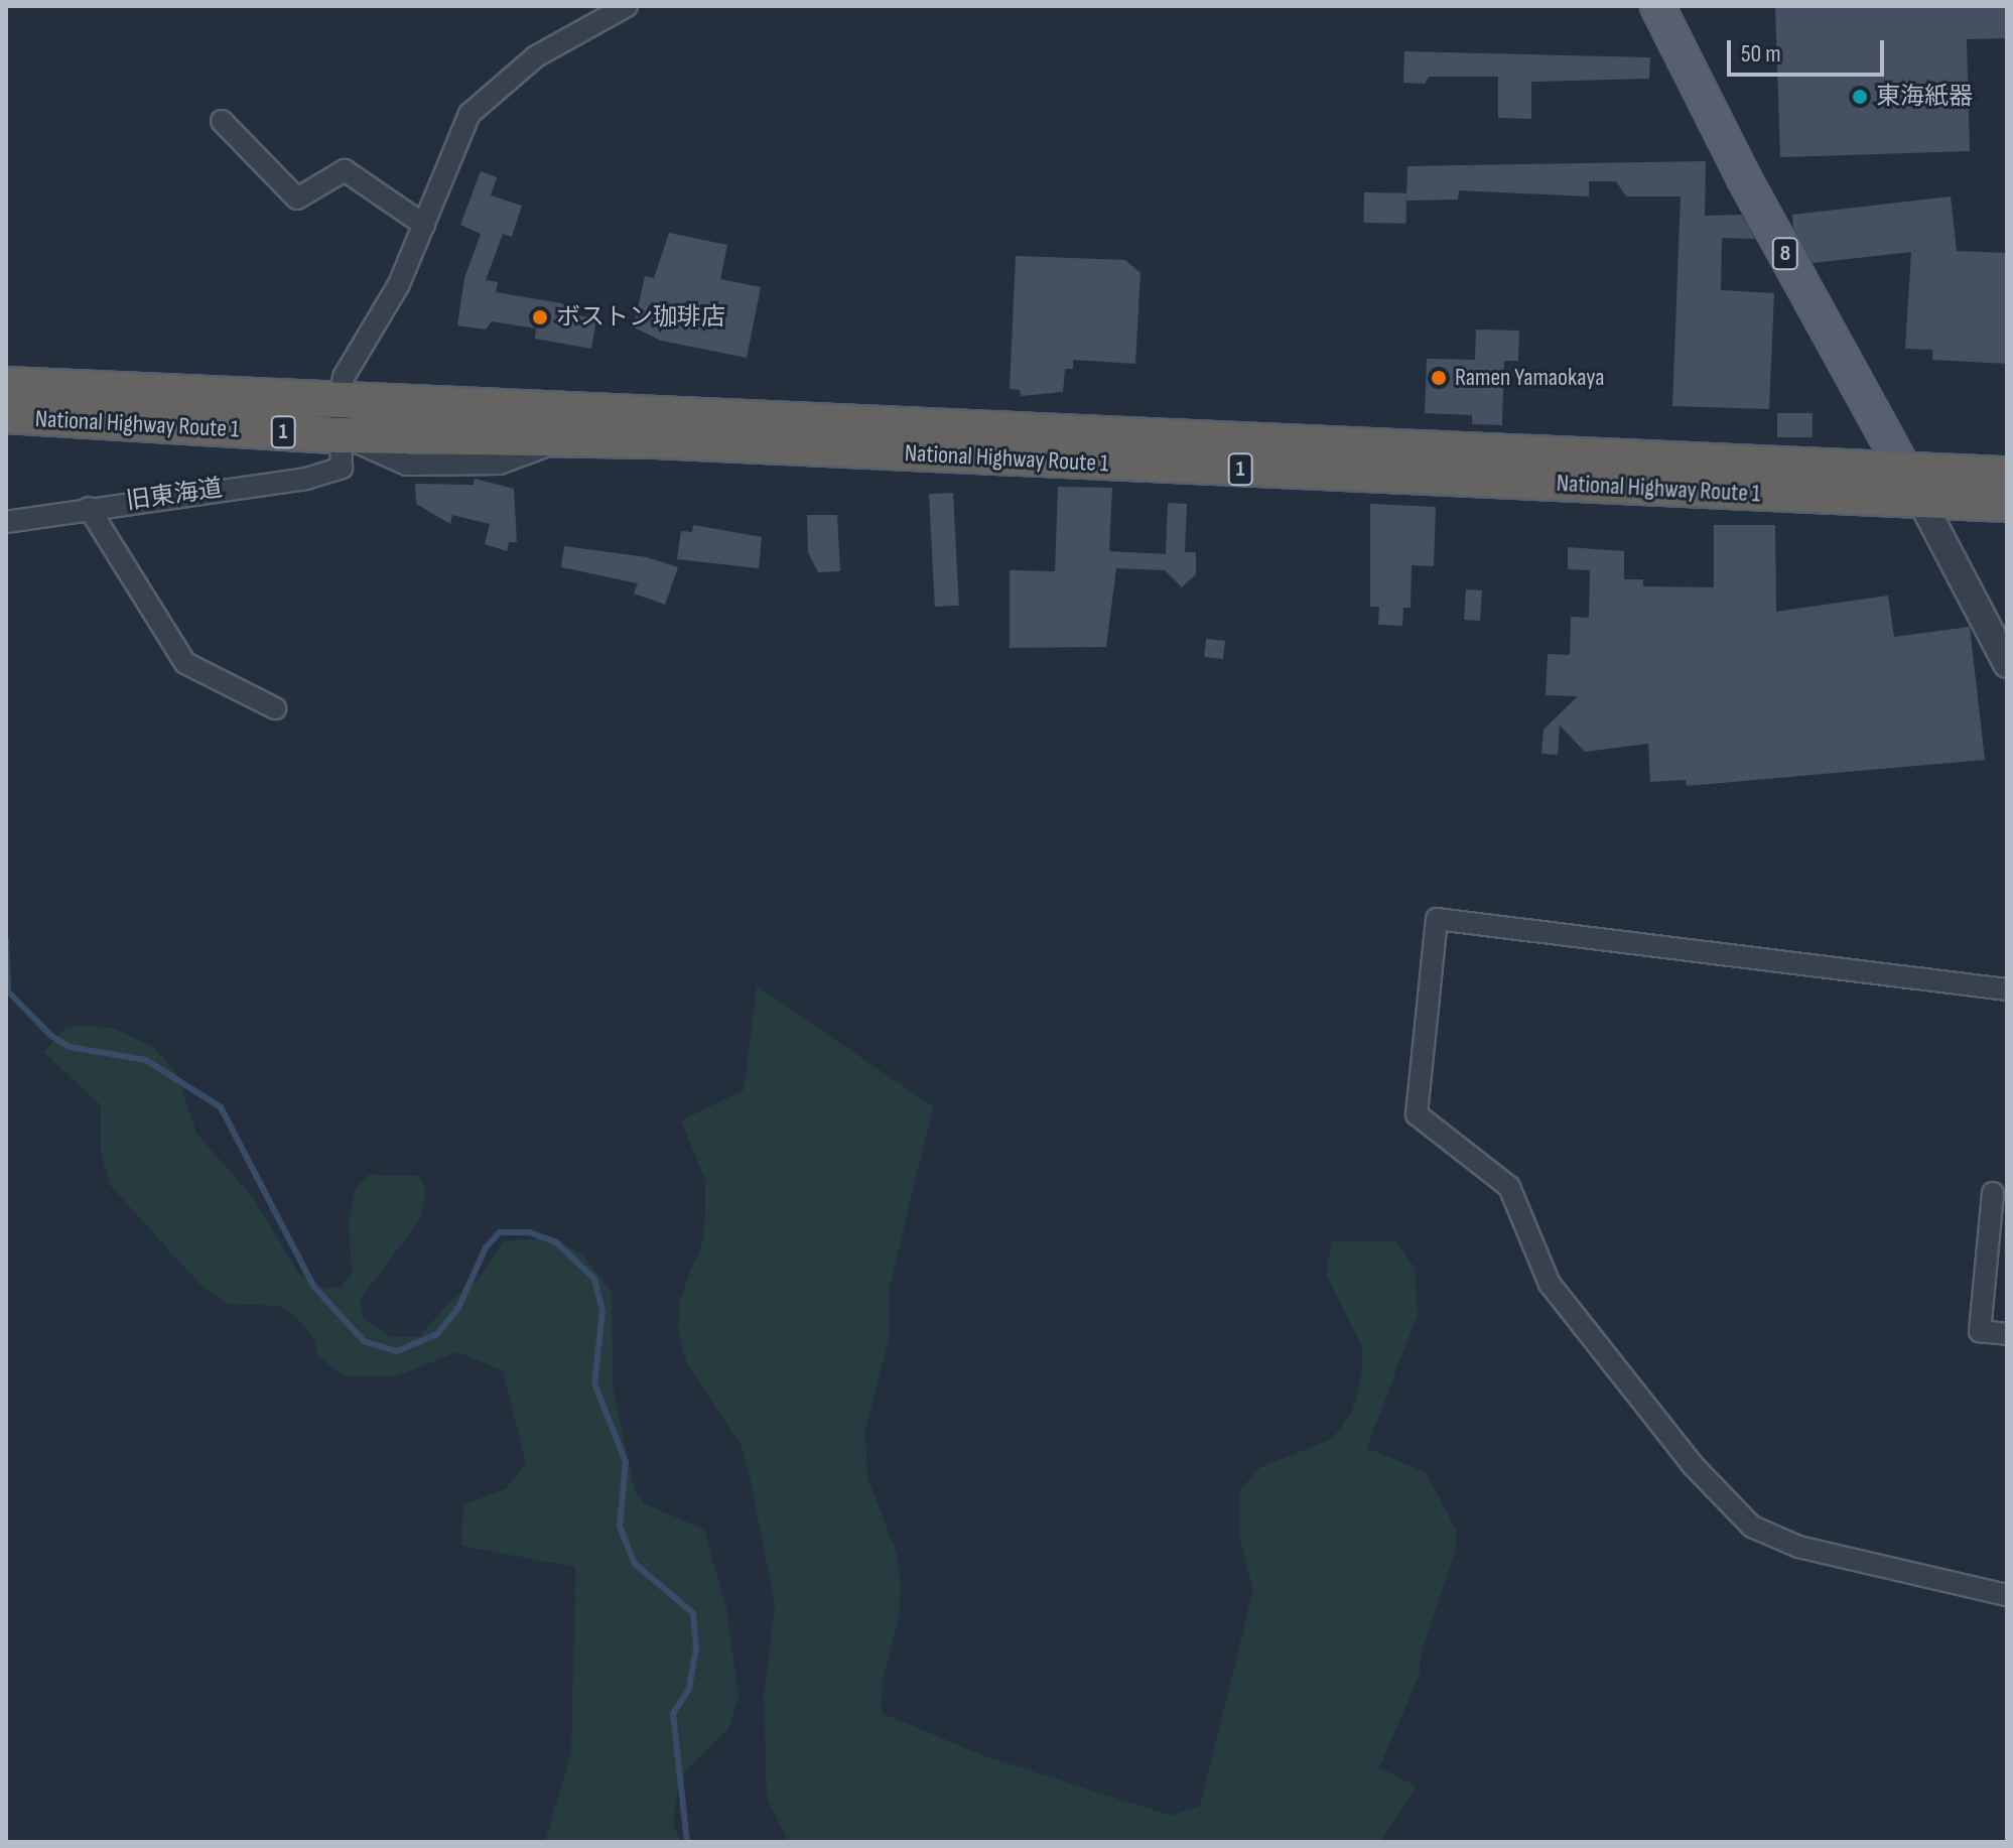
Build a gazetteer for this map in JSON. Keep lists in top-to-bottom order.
{
  "streets": {
    "highway": ["National Highway Route 1", "1"],
    "main road": ["8"],
    "street": ["旧東海道"]
  },
  "crossings": [
    ["8", "National Highway Route 1"],
    ["National Highway Route 1", "旧東海道"]
  ],
  "places": ["東海紙器", "ボストン珈琲店", "Ramen Yamaokaya"],
  "scale_bar": "50 m"
}
